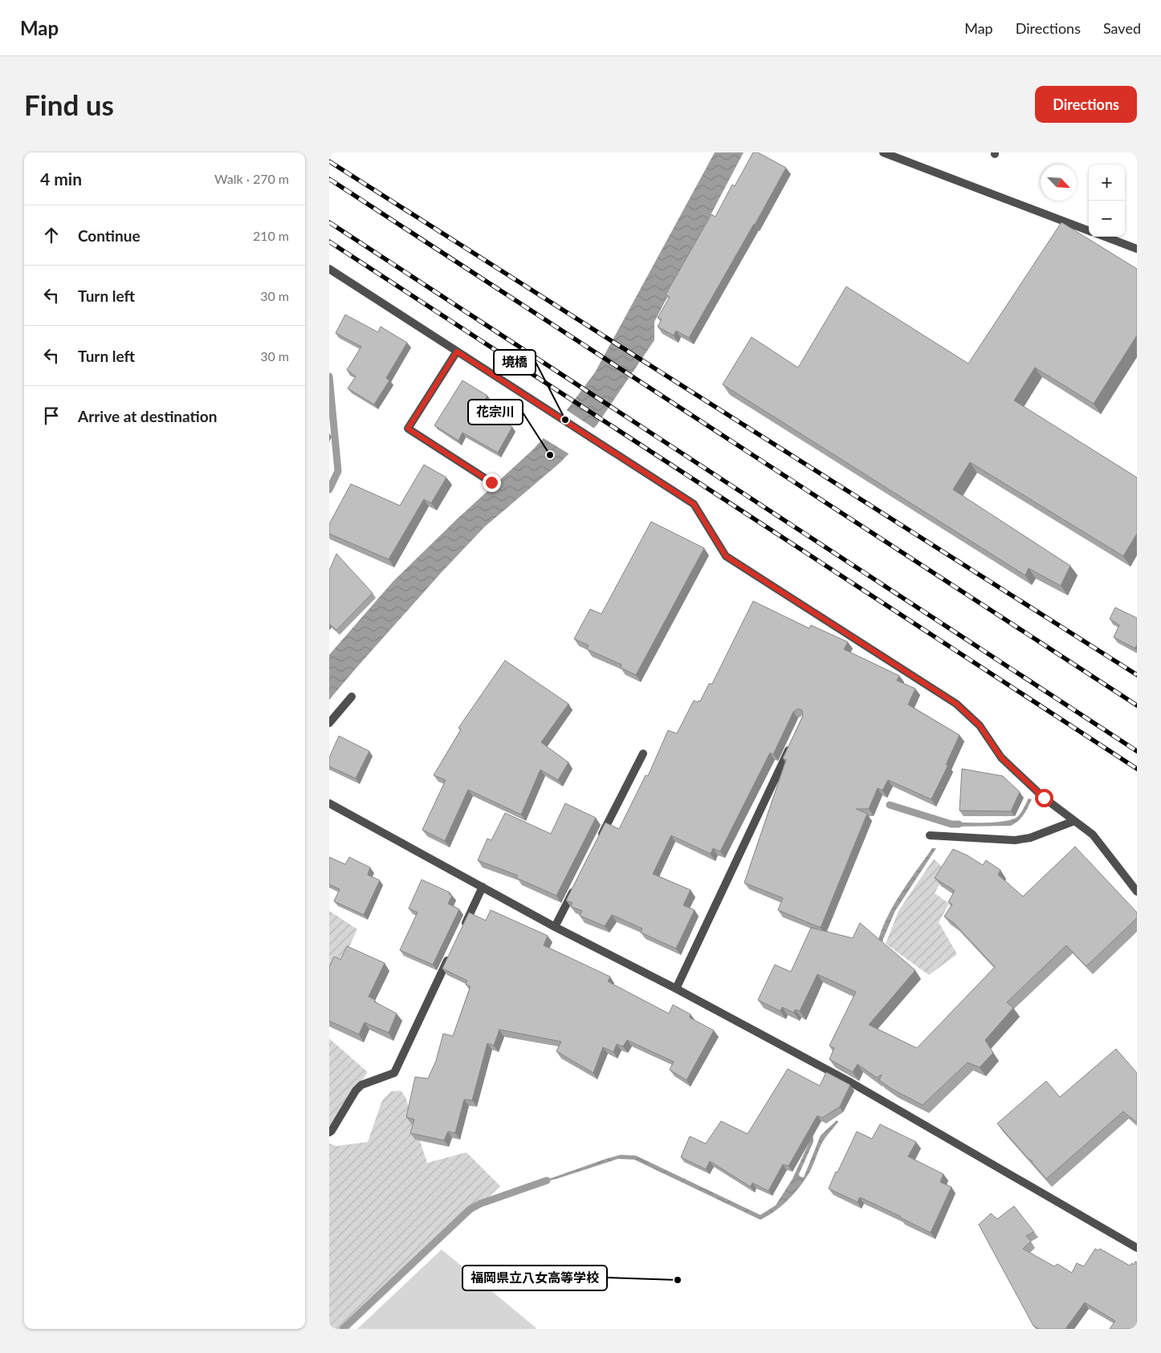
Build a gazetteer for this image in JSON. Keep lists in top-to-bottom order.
{
  "places": ["境橋", "花宗川", "福岡県立八女高等学校"],
  "north": "bottom right",
  "page": {
    "header": "Map",
    "nav": ["Map", "Directions", "Saved"],
    "buttons": "Directions",
    "title": "Find us",
    "heading": ["4 min", "Walk · 270 m"],
    "map_buttons": ["+", "−"],
    "list": [
      ["Continue", "210 m"],
      ["Turn left", "30 m"],
      ["Turn left", "30 m"],
      "Arrive at destination"
    ]
  }
}
